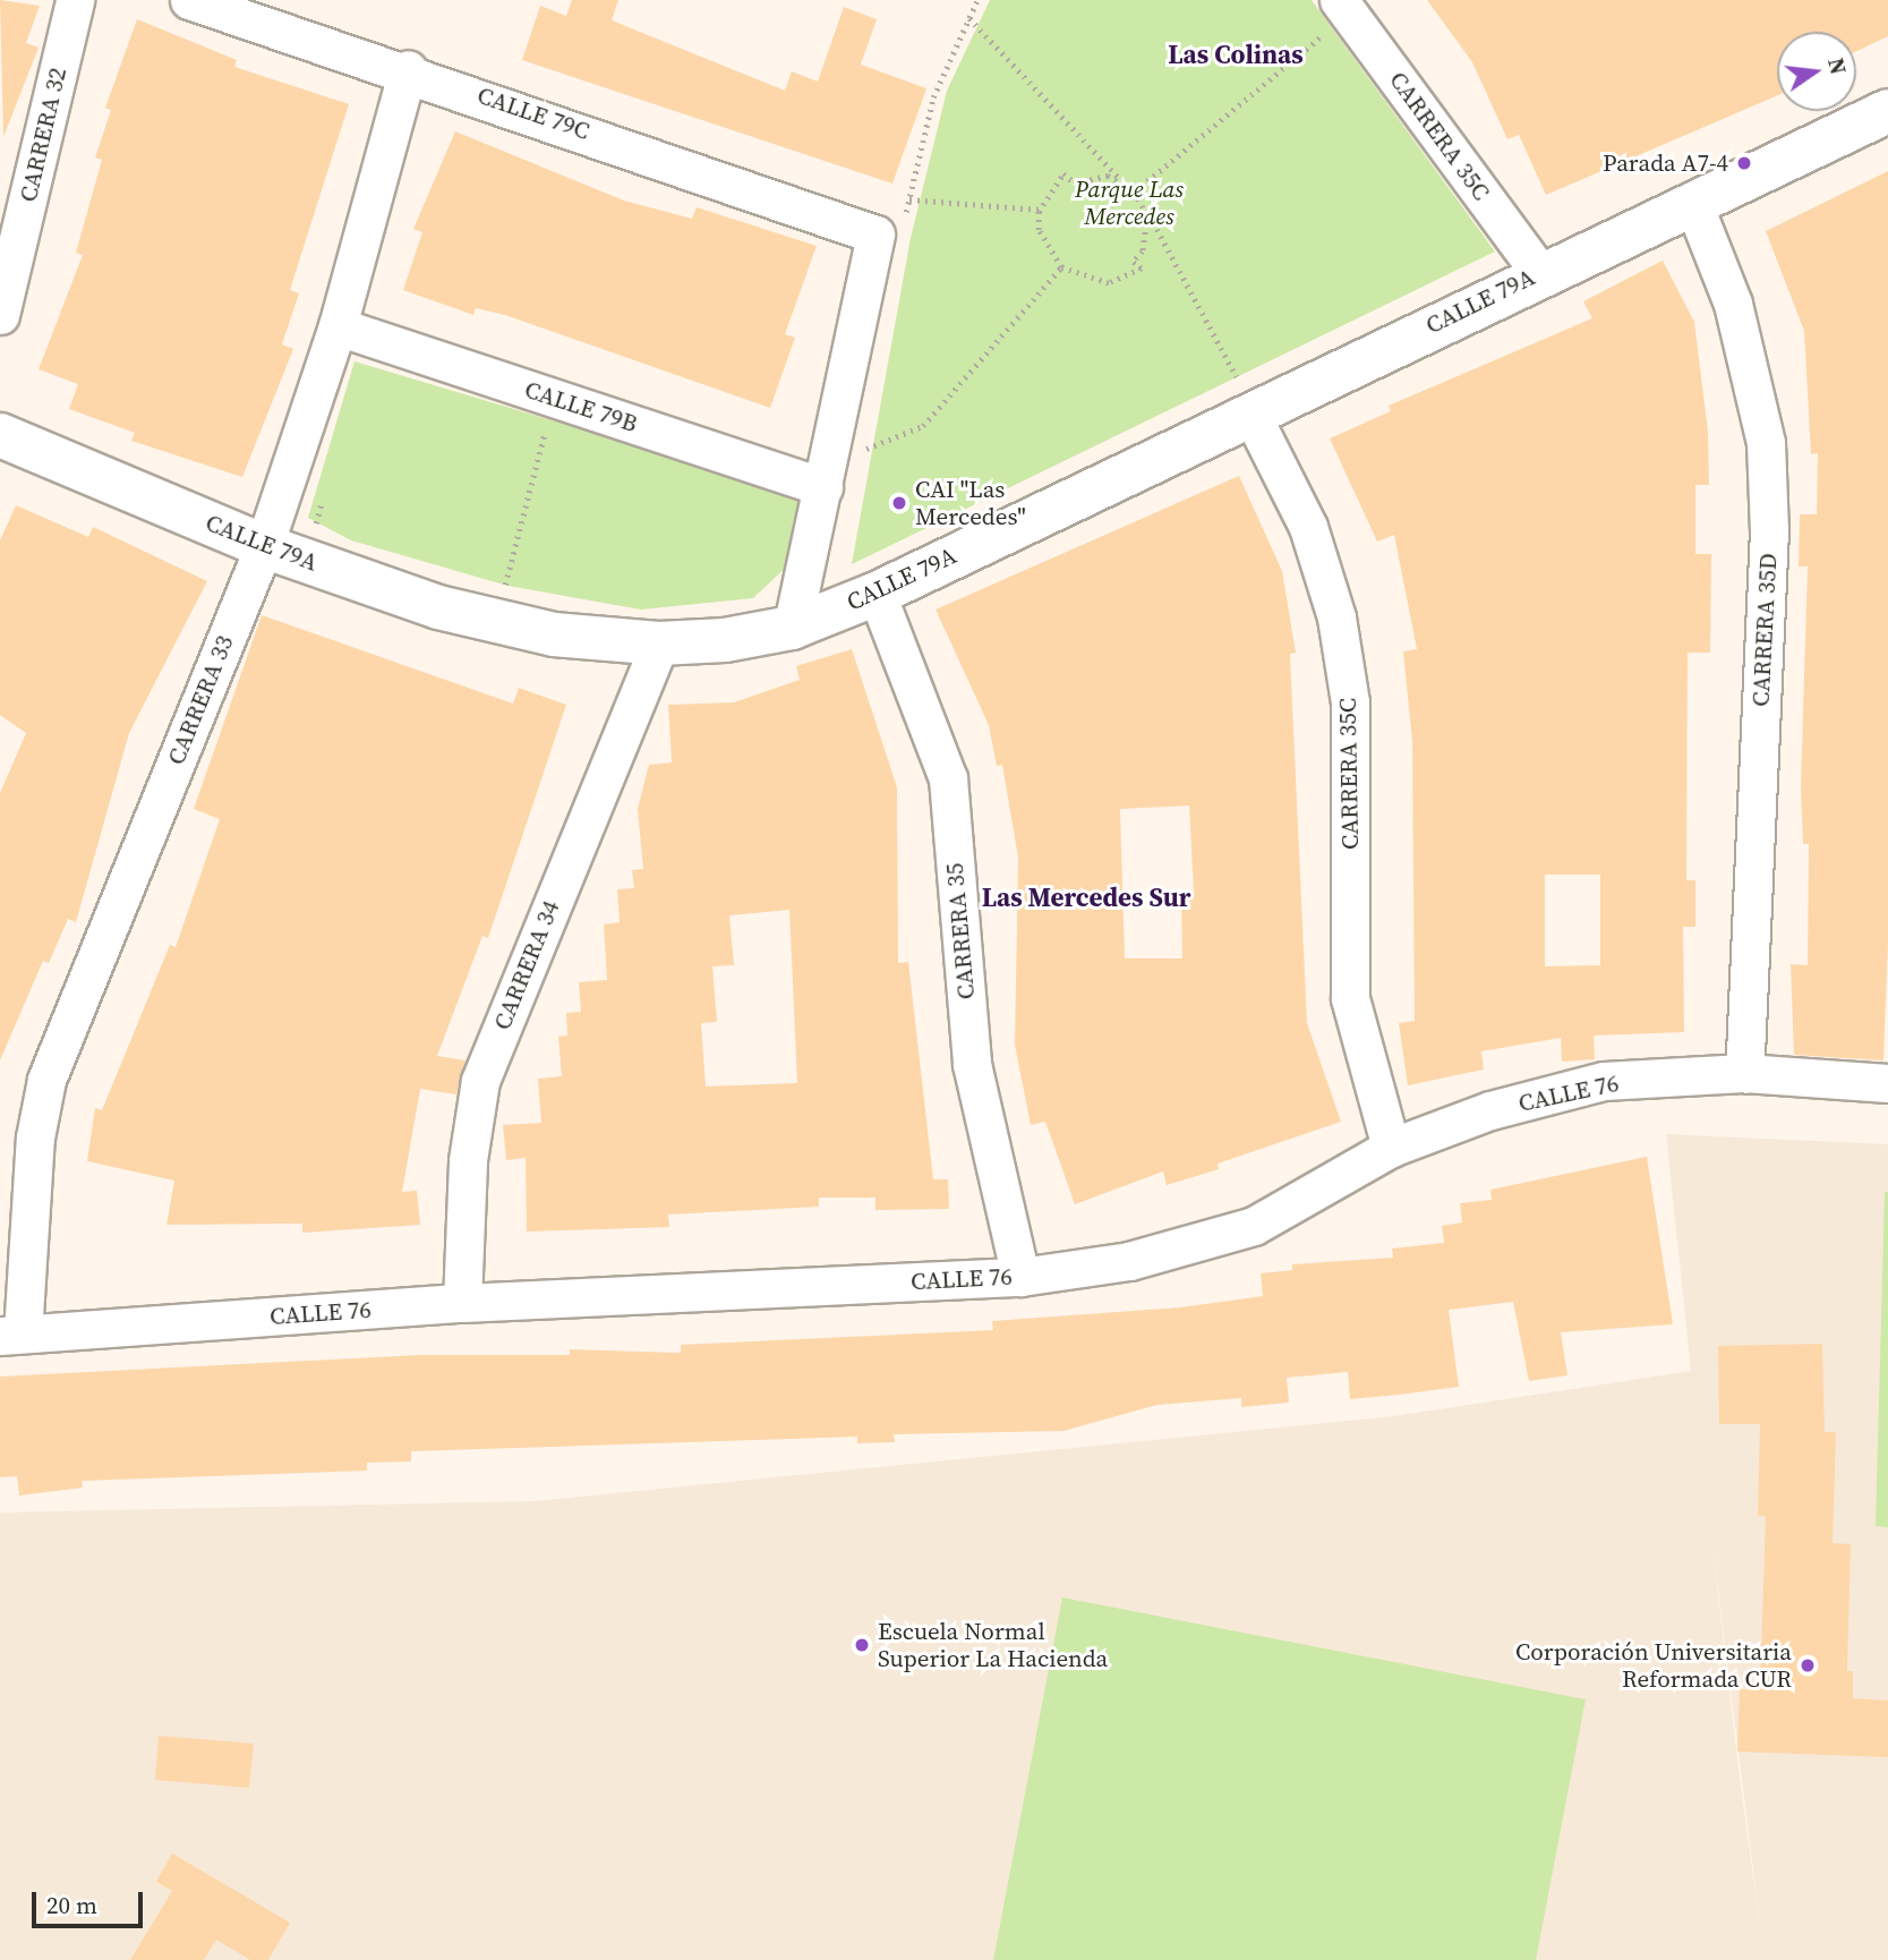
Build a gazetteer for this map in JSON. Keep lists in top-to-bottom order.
{
  "streets": {
    "street": [
      "CALLE 79C",
      "CARRERA 32",
      "CARRERA 35C",
      "CALLE 79A",
      "CALLE 79B",
      "CARRERA 35D",
      "CARRERA 33",
      "CARRERA 35",
      "CARRERA 34",
      "CALLE 76"
    ]
  },
  "crossings": [
    ["CALLE 79C", "CALLE 79B"],
    ["CALLE 79C", "CARRERA 33"],
    ["CARRERA 35C", "CALLE 79A"],
    ["CARRERA 35C", "CALLE 76"],
    ["CALLE 79A", "CARRERA 35D"],
    ["CALLE 79A", "CARRERA 33"],
    ["CALLE 79A", "CARRERA 35"],
    ["CALLE 79A", "CARRERA 34"],
    ["CALLE 79B", "CARRERA 33"],
    ["CARRERA 35D", "CALLE 76"],
    ["CARRERA 33", "CALLE 76"],
    ["CARRERA 35", "CALLE 76"],
    ["CARRERA 34", "CALLE 76"]
  ],
  "districts": ["Las Colinas", "Las Mercedes Sur"],
  "parks": ["Parque Las Mercedes"],
  "places": [
    "Parada A7-4",
    "CAI \"Las Mercedes\"",
    "Escuela Normal Superior La Hacienda",
    "Corporación Universitaria Reformada CUR"
  ],
  "scale_bar": "20 m",
  "north": "right"
}
